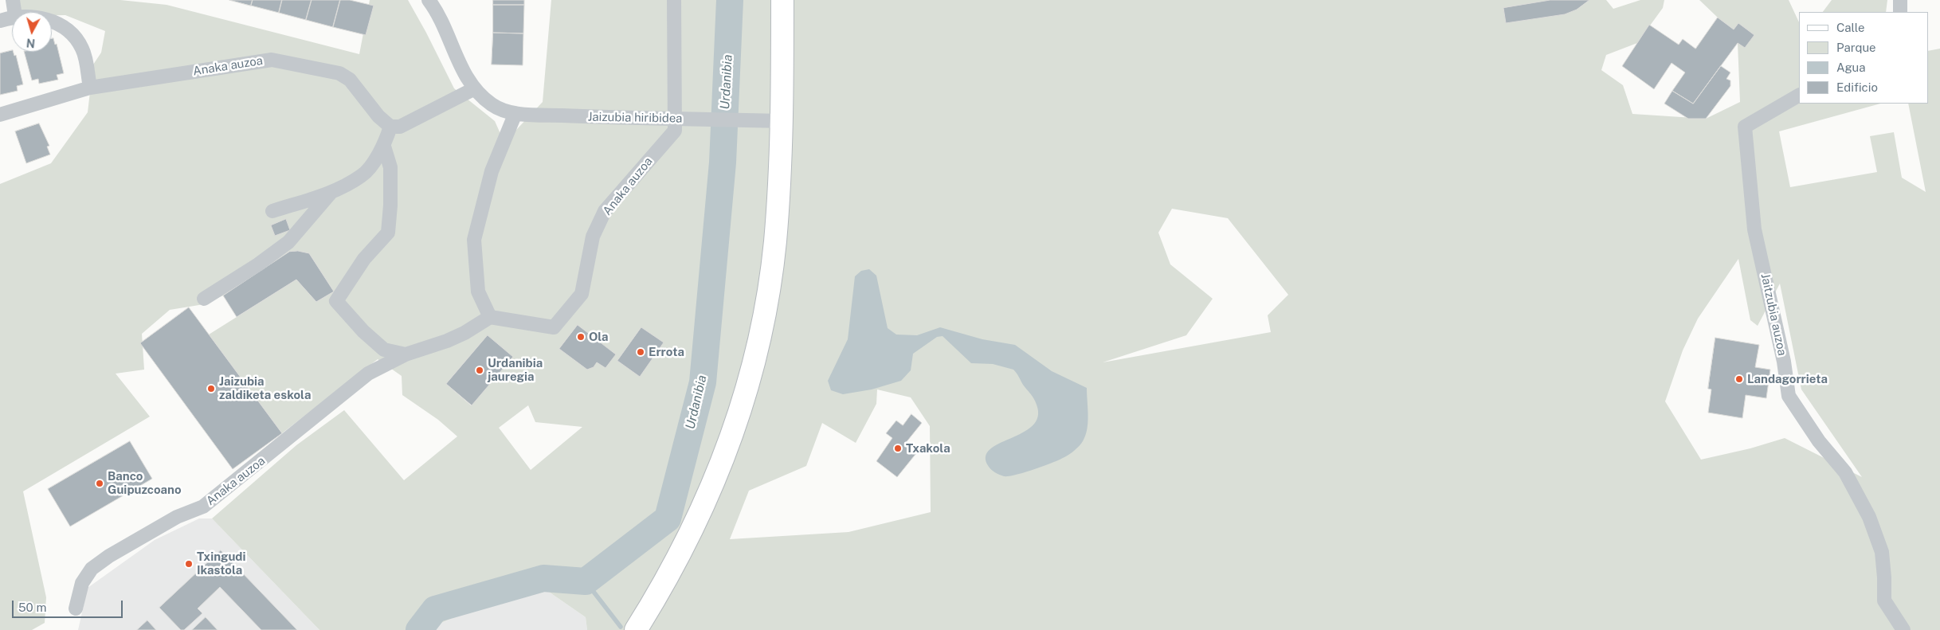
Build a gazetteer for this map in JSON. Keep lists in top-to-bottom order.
{
  "streets": {
    "street": ["Anaka auzoa", "Jaizubia hiribidea", "Jaitzubia auzoa"]
  },
  "crossings": [
    ["Anaka auzoa", "Jaizubia hiribidea"]
  ],
  "water": ["Urdanibia"],
  "places": [
    "Ola",
    "Errota",
    "Urdanibia jauregia",
    "Landagorrieta",
    "Jaizubia zaldiketa eskola",
    "Txakola",
    "Banco Guipuzcoano",
    "Txingudi Ikastola"
  ],
  "legend": [
    "Calle",
    "Parque",
    "Agua",
    "Edificio"
  ],
  "scale_bar": "50 m",
  "north": "bottom"
}
